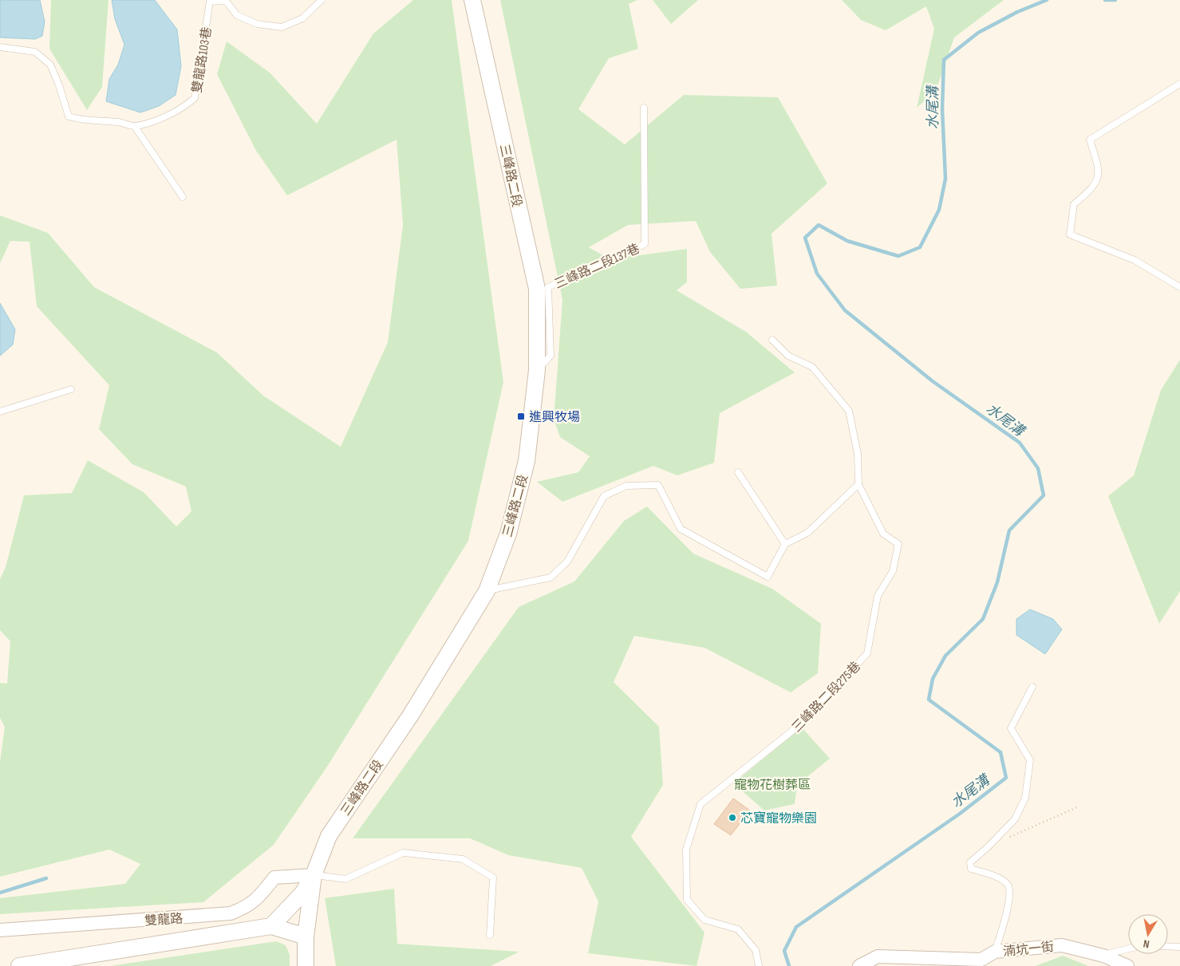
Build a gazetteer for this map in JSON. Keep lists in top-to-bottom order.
{
  "streets": {
    "street": ["三峰路二段", "雙龍路", "湳坑一街"],
    "lane": ["雙龍路103巷", "三峰路二段137巷", "三峰路二段275巷"]
  },
  "crossings": [
    ["三峰路二段", "三峰路二段137巷"],
    ["三峰路二段", "雙龍路"]
  ],
  "water": ["水尾溝"],
  "parks": ["寵物花樹葬區"],
  "places": {
    "transit": ["進興牧場"],
    "other": ["芯寶寵物樂園"]
  },
  "north": "bottom"
}
